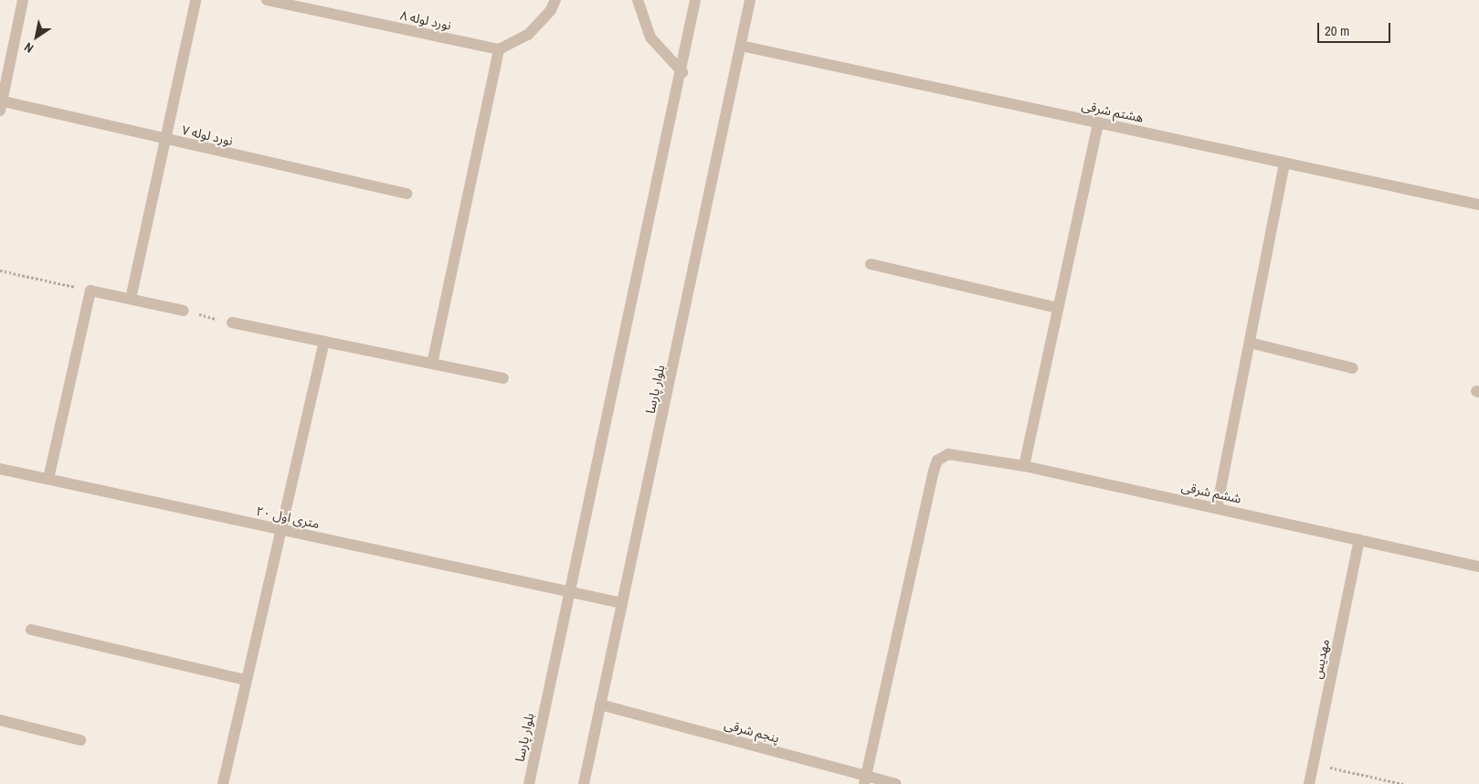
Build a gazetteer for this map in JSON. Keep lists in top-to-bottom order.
{
  "streets": {
    "street": [
      "۸ نورد لوله",
      "هشتم شرقی",
      "۷ نورد لوله",
      "بلوار پارسا",
      "ششم شرقی",
      "۲۰ متری اول",
      "مهدیس",
      "پنجم شرقی"
    ]
  },
  "crossings": [
    ["هشتم شرقی", "بلوار پارسا"],
    ["بلوار پارسا", "۲۰ متری اول"],
    ["بلوار پارسا", "پنجم شرقی"],
    ["ششم شرقی", "مهدیس"],
    ["ششم شرقی", "پنجم شرقی"]
  ],
  "scale_bar": "20 m",
  "north": "bottom left"
}
